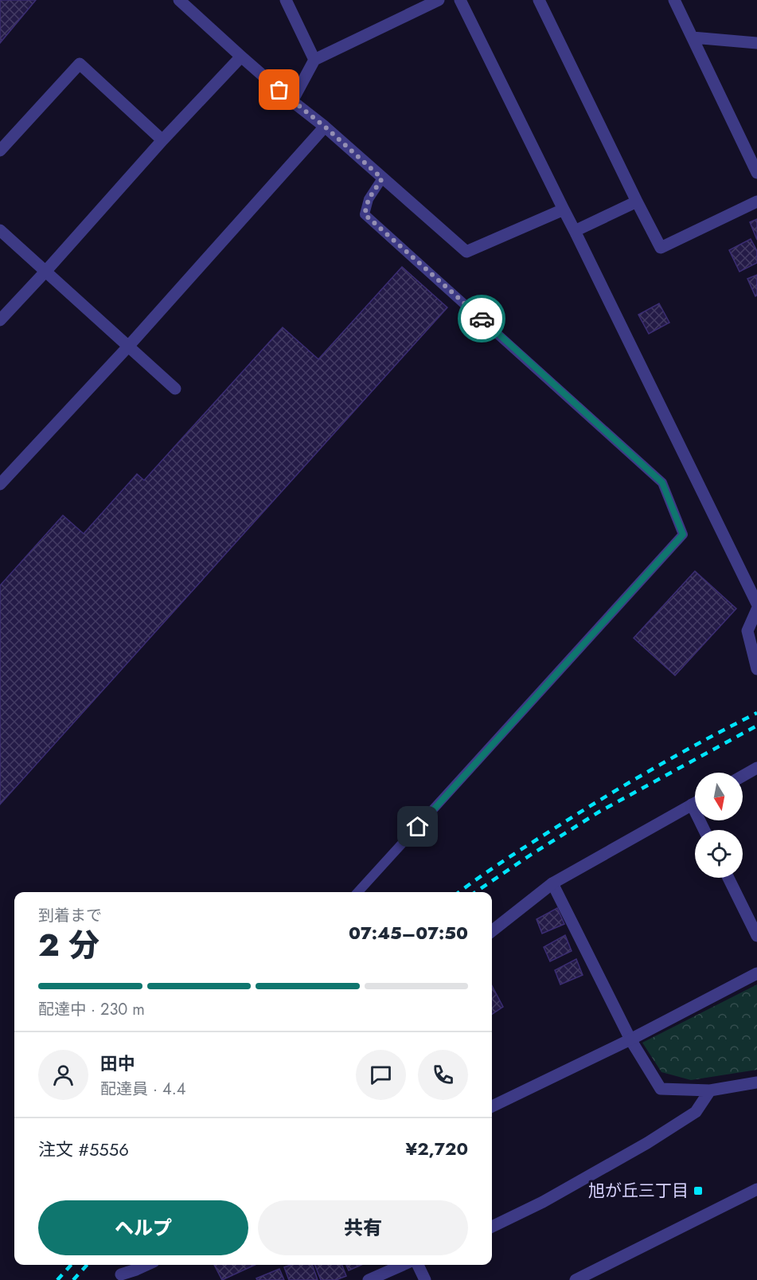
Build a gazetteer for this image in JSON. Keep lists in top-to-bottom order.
{
  "places": {
    "transit": ["旭が丘三丁目"]
  },
  "north": "bottom",
  "page": {
    "heading": ["2 分", "到着まで", "07:45–07:50"],
    "panel": [
      "田中",
      "配達員 · 4.4",
      "注文 #5556",
      "¥2,720"
    ],
    "bar": "配達中 · 230 m",
    "buttons": ["ヘルプ", "共有"]
  }
}
